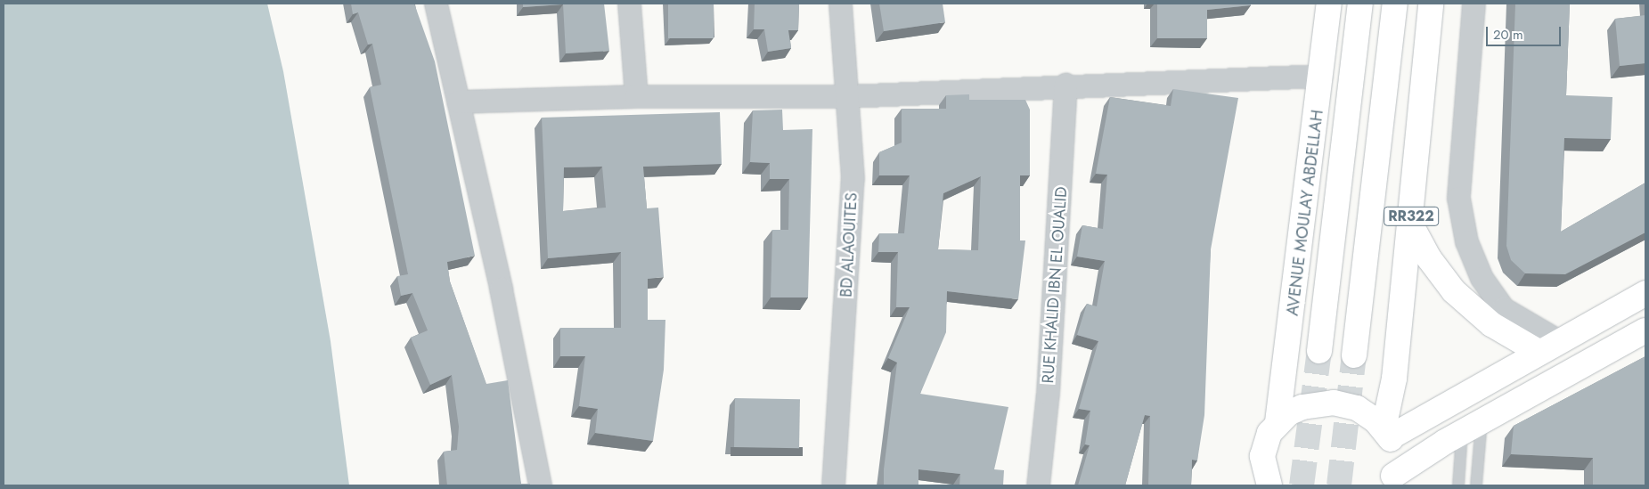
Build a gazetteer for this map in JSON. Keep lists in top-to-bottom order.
{
  "streets": {
    "main road": ["AVENUE MOULAY ABDELLAH", "RR322"],
    "street": ["BD ALAOUITES", "RUE KHALID IBN EL OUALID"]
  },
  "scale_bar": "20 m"
}
